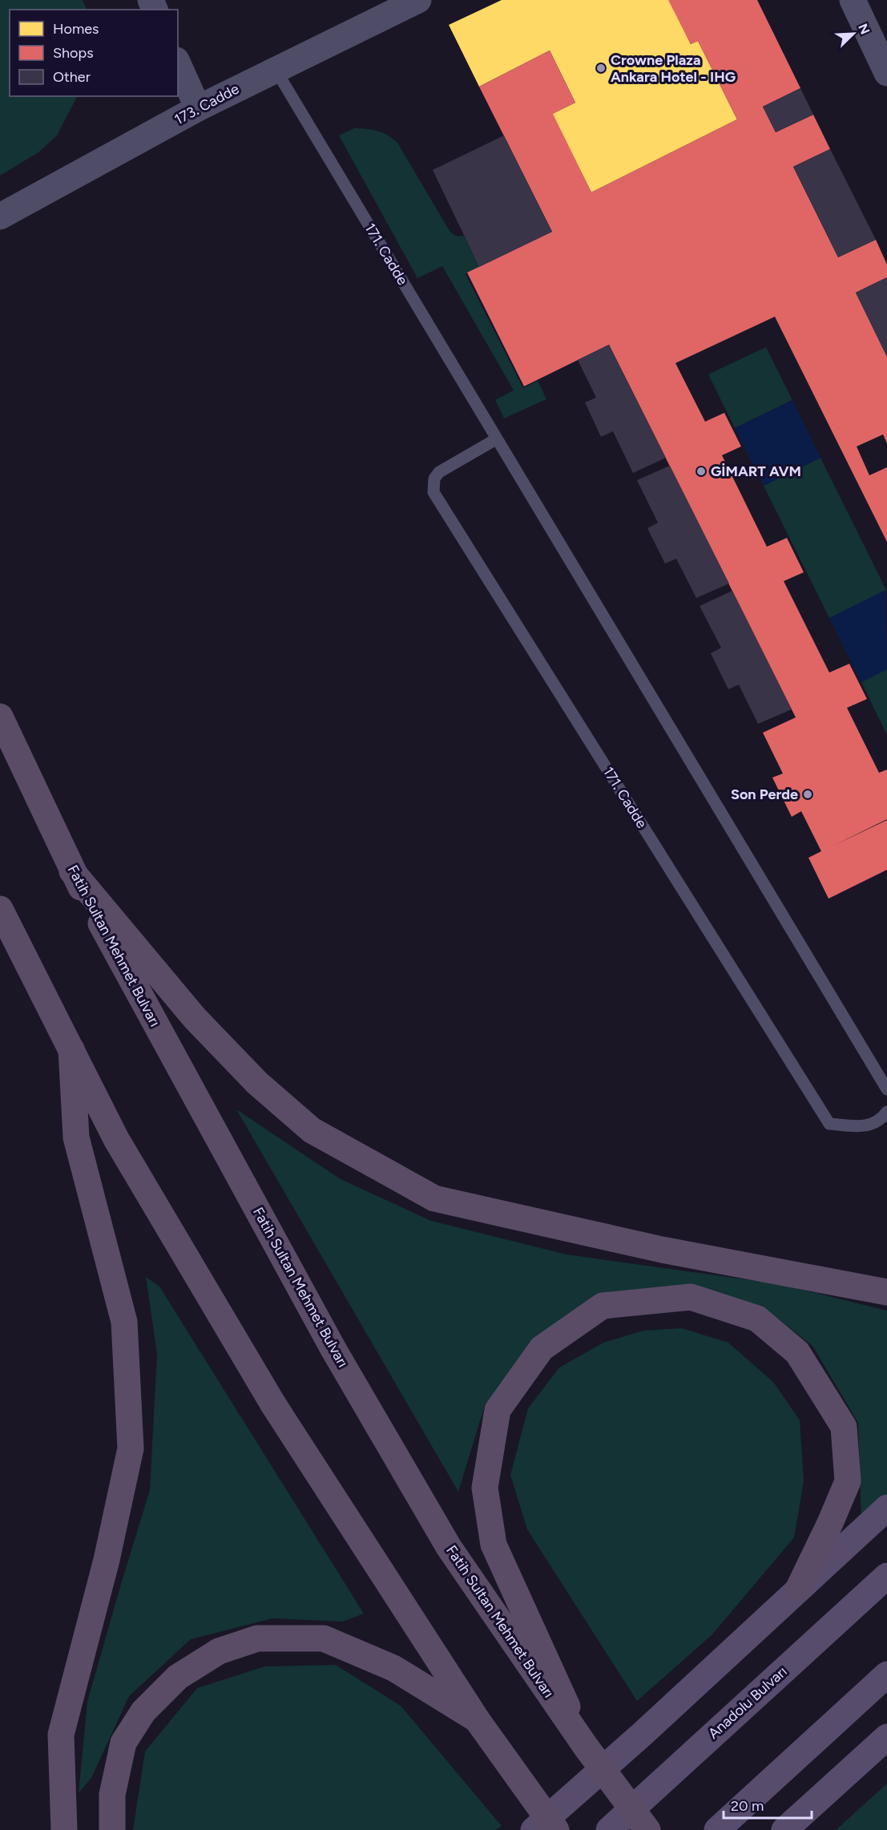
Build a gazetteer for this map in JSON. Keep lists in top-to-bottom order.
{
  "streets": {
    "highway": ["Fatih Sultan Mehmet Bulvarı"],
    "main road": ["Anadolu Bulvarı"],
    "street": ["173. Cadde"],
    "lane": ["171. Cadde"]
  },
  "crossings": [
    ["173. Cadde", "171. Cadde"]
  ],
  "places": ["Crowne Plaza Ankara Hotel - IHG", "GİMART AVM", "Son Perde"],
  "legend": ["Homes", "Shops", "Other"],
  "scale_bar": "20 m",
  "north": "top right"
}
